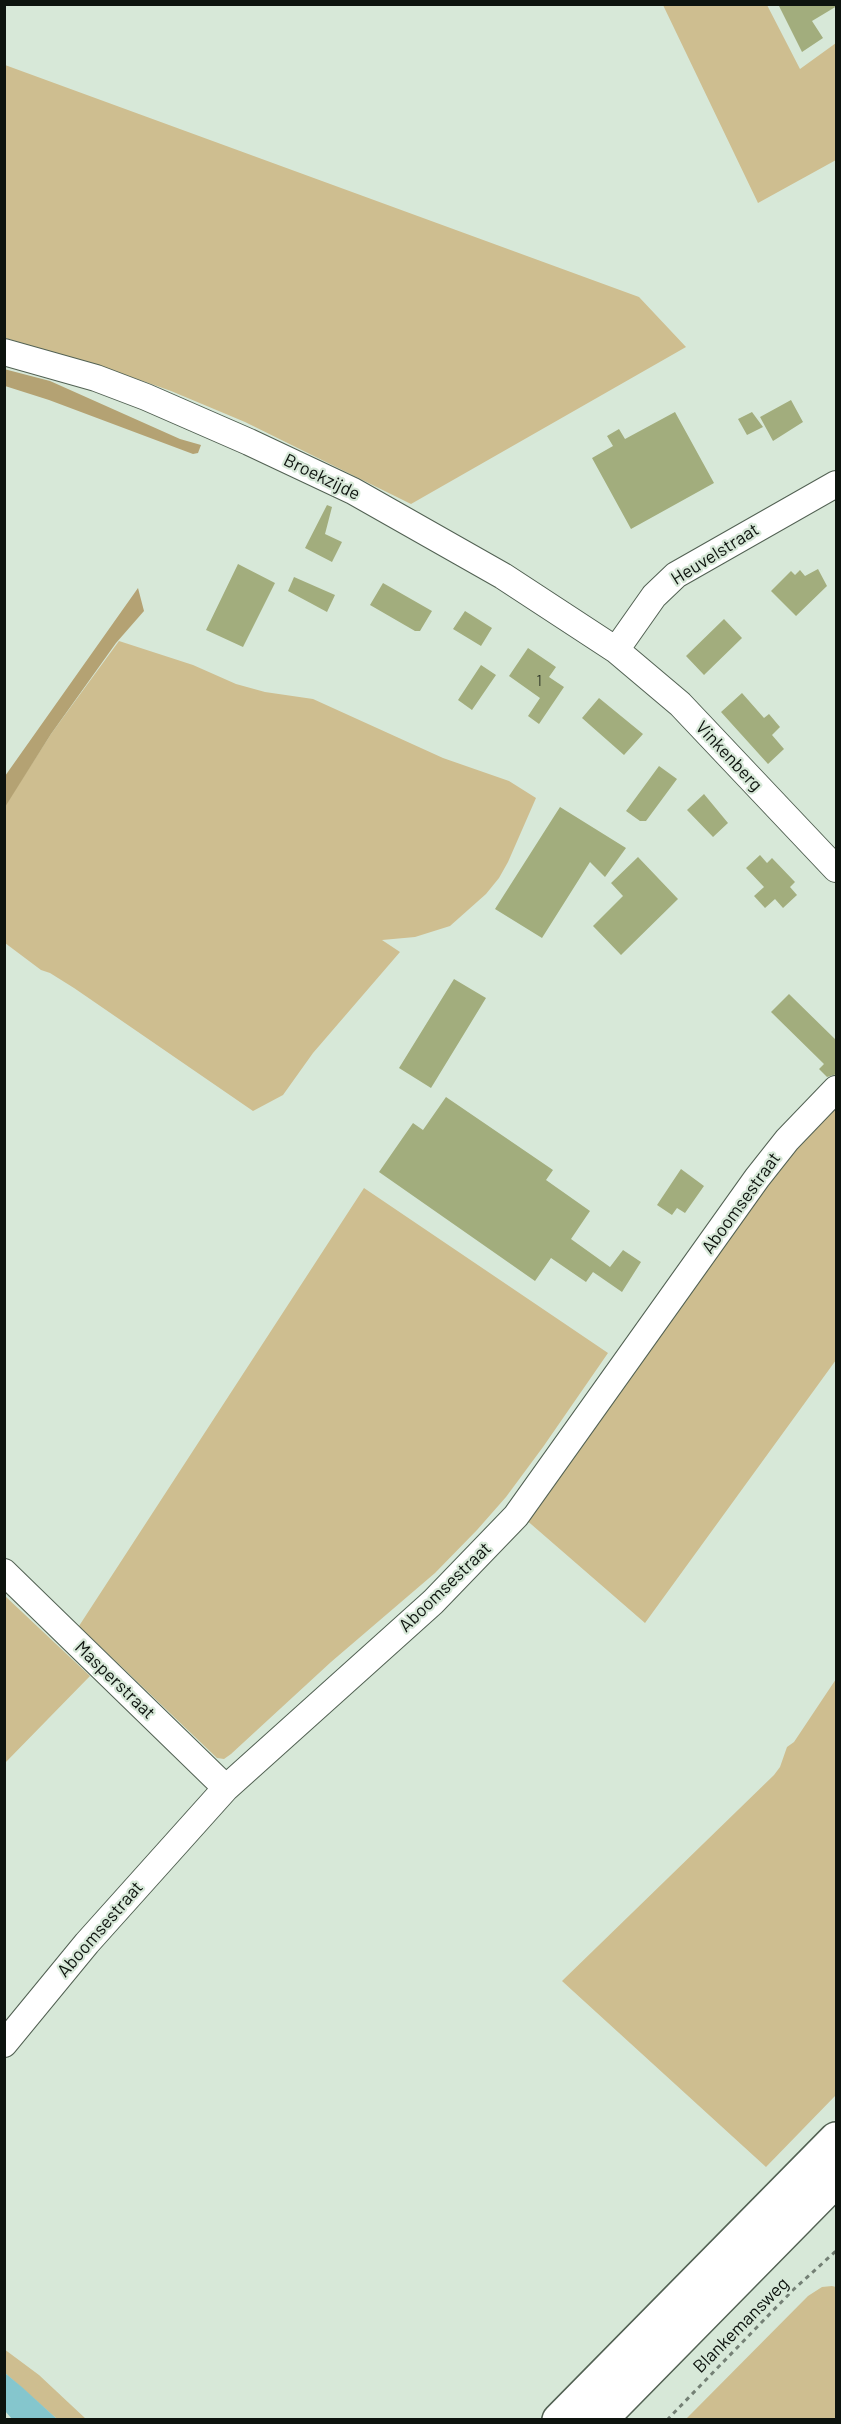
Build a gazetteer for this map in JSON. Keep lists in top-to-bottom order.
{
  "streets": {
    "street": [
      "Broekzijde",
      "Heuvelstraat",
      "Vinkenberg",
      "Aboomsestraat",
      "Masperstraat"
    ],
    "path": ["Blankemansweg"]
  },
  "crossings": [
    ["Broekzijde", "Heuvelstraat"],
    ["Broekzijde", "Vinkenberg"],
    ["Heuvelstraat", "Vinkenberg"],
    ["Aboomsestraat", "Masperstraat"]
  ],
  "house_numbers": ["1"]
}
